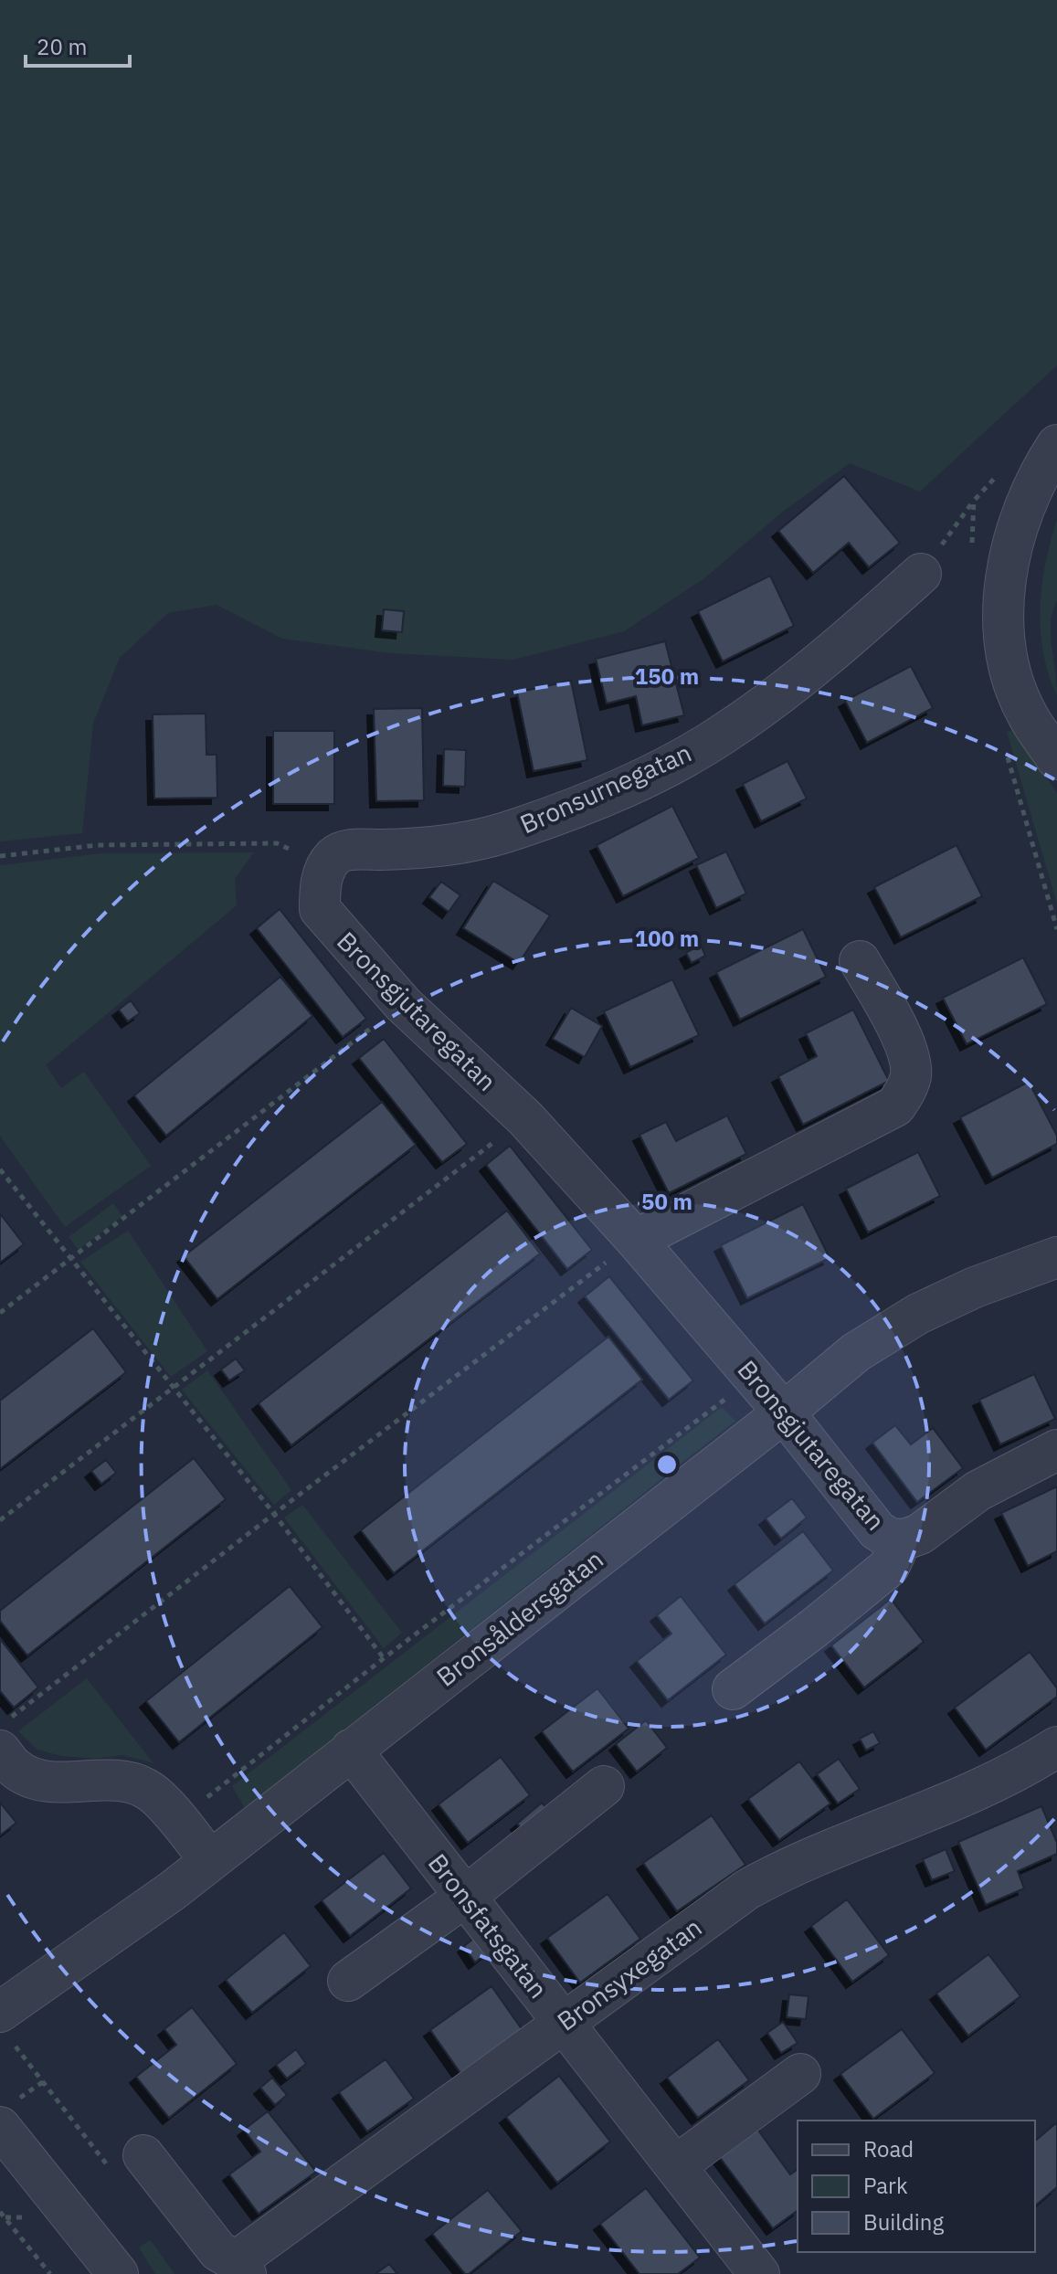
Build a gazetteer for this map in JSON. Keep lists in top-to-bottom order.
{
  "streets": {
    "street": [
      "Bronsurnegatan",
      "Bronsgjutaregatan",
      "Bronsåldersgatan",
      "Bronsfatsgatan",
      "Bronsyxegatan"
    ]
  },
  "crossings": [
    ["Bronsurnegatan", "Bronsgjutaregatan"],
    ["Bronsgjutaregatan", "Bronsåldersgatan"],
    ["Bronsåldersgatan", "Bronsfatsgatan"],
    ["Bronsfatsgatan", "Bronsyxegatan"]
  ],
  "legend": ["Road", "Park", "Building"],
  "scale_bar": "20 m",
  "rings": ["150 m", "100 m", "50 m"]
}
